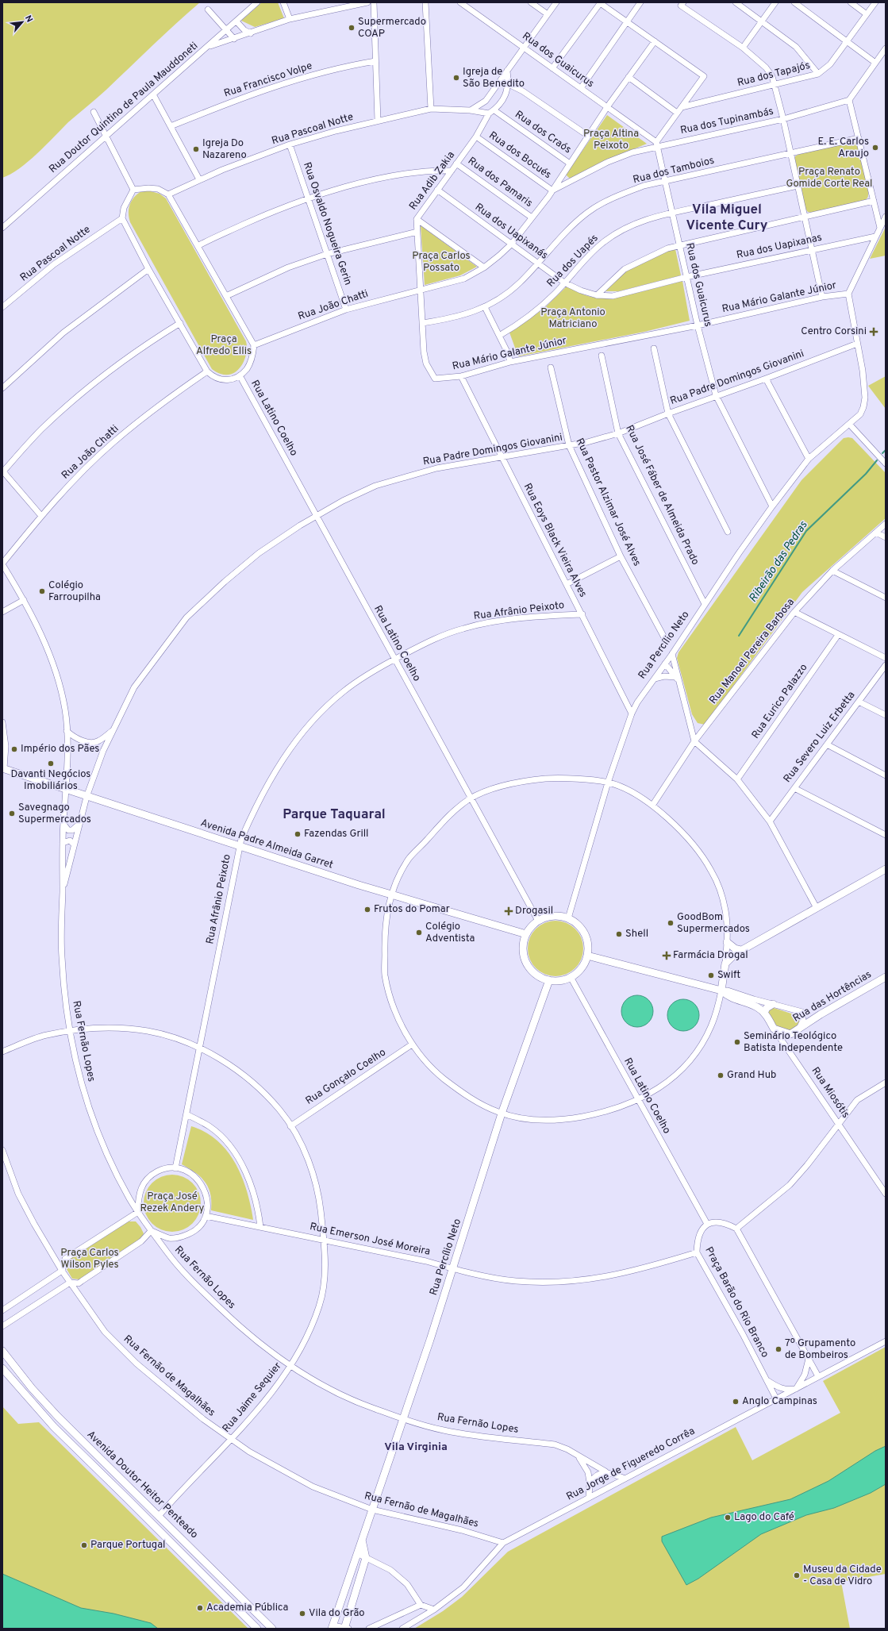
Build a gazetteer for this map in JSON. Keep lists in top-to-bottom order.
{
  "streets": {
    "main road": [
      "Rua Percílio Neto",
      "Avenida Padre Almeida Garret",
      "Rua das Hortências",
      "Rua Miosótis",
      "Avenida Doutor Heitor Penteado"
    ],
    "street": [
      "Rua dos Guaicurus",
      "Rua dos Tapajós",
      "Rua Francisco Volpe",
      "Rua Doutor Quintino de Paula Mauddoneti",
      "Rua dos Tupinambás",
      "Rua Pascoal Notte",
      "Rua dos Craós",
      "Rua dos Bocués",
      "Rua dos Tamboios",
      "Rua Adib Zakia",
      "Rua dos Pamaris",
      "Rua Osvaldo Nogueira Gerin",
      "Rua dos Uapixanás",
      "Rua dos Uapixanas",
      "Rua dos Uapés",
      "Rua Mário Galante Júnior",
      "Rua João Chatti",
      "Rua Padre Domingos Giovanini",
      "Rua Latino Coelho",
      "Rua José Fáber de Almeida Prado",
      "Rua Pastor Alzimar José Alves",
      "Rua Eoys Black Vieira Alves",
      "Rua Afrânio Peixoto",
      "Rua Manoel Pereira Barbosa",
      "Rua Eurico Palazzo",
      "Rua Severo Luiz Erbetta",
      "Rua Fernão Lopes",
      "Rua Gonçalo Coelho",
      "Rua Emerson José Moreira",
      "Praça Barão do Rio Branco",
      "Rua Fernão de Magalhães",
      "Rua Jaime Sequier",
      "Rua Jorge de Figueredo Corrêa"
    ]
  },
  "crossings": [
    ["Rua dos Guaicurus", "Rua dos Tupinambás"],
    ["Rua dos Guaicurus", "Rua dos Tamboios"],
    ["Rua dos Guaicurus", "Rua dos Uapixanás"],
    ["Rua dos Guaicurus", "Rua dos Uapixanas"],
    ["Rua dos Guaicurus", "Rua dos Uapés"],
    ["Rua dos Guaicurus", "Rua Mário Galante Júnior"],
    ["Rua dos Guaicurus", "Rua Padre Domingos Giovanini"],
    ["Rua dos Guaicurus", "Rua Percílio Neto"],
    ["Rua dos Tupinambás", "Rua dos Craós"],
    ["Rua dos Tupinambás", "Rua dos Bocués"],
    ["Rua dos Tupinambás", "Rua Adib Zakia"],
    ["Rua dos Tupinambás", "Rua dos Pamaris"],
    ["Rua dos Tupinambás", "Rua dos Uapixanás"],
    ["Rua dos Tupinambás", "Rua João Chatti"],
    ["Rua Pascoal Notte", "Rua Adib Zakia"],
    ["Rua Pascoal Notte", "Rua Osvaldo Nogueira Gerin"],
    ["Rua Pascoal Notte", "Rua Latino Coelho"],
    ["Rua dos Bocués", "Rua Adib Zakia"],
    ["Rua dos Tamboios", "Rua Adib Zakia"],
    ["Rua dos Tamboios", "Rua dos Uapixanás"],
    ["Rua Adib Zakia", "Rua dos Pamaris"],
    ["Rua Adib Zakia", "Rua dos Uapixanás"],
    ["Rua Adib Zakia", "Rua Mário Galante Júnior"],
    ["Rua Adib Zakia", "Rua João Chatti"],
    ["Rua Osvaldo Nogueira Gerin", "Rua João Chatti"],
    ["Rua dos Uapixanás", "Rua dos Uapixanas"],
    ["Rua dos Uapixanás", "Rua dos Uapés"],
    ["Rua Mário Galante Júnior", "Rua Eoys Black Vieira Alves"],
    ["Rua Mário Galante Júnior", "Rua Percílio Neto"],
    ["Rua João Chatti", "Rua Latino Coelho"],
    ["Rua João Chatti", "Rua Fernão Lopes"],
    ["Rua Padre Domingos Giovanini", "Rua Latino Coelho"],
    ["Rua Padre Domingos Giovanini", "Rua José Fáber de Almeida Prado"],
    ["Rua Padre Domingos Giovanini", "Rua Pastor Alzimar José Alves"],
    ["Rua Padre Domingos Giovanini", "Rua Eoys Black Vieira Alves"],
    ["Rua Padre Domingos Giovanini", "Rua Percílio Neto"],
    ["Rua Padre Domingos Giovanini", "Avenida Padre Almeida Garret"],
    ["Rua Padre Domingos Giovanini", "Rua Fernão Lopes"],
    ["Rua Latino Coelho", "Rua Afrânio Peixoto"],
    ["Rua Latino Coelho", "Rua Percílio Neto"],
    ["Rua Latino Coelho", "Avenida Padre Almeida Garret"],
    ["Rua Latino Coelho", "Praça Barão do Rio Branco"],
    ["Rua José Fáber de Almeida Prado", "Rua Percílio Neto"],
    ["Rua Eoys Black Vieira Alves", "Rua Afrânio Peixoto"],
    ["Rua Eoys Black Vieira Alves", "Rua Percílio Neto"],
    ["Rua Afrânio Peixoto", "Avenida Padre Almeida Garret"],
    ["Rua Afrânio Peixoto", "Rua Fernão Lopes"],
    ["Rua Afrânio Peixoto", "Rua Emerson José Moreira"],
    ["Rua Afrânio Peixoto", "Rua Jaime Sequier"],
    ["Rua Percílio Neto", "Avenida Padre Almeida Garret"],
    ["Rua Percílio Neto", "Rua Fernão Lopes"],
    ["Rua Percílio Neto", "Rua Emerson José Moreira"],
    ["Rua Percílio Neto", "Rua Fernão de Magalhães"],
    ["Avenida Padre Almeida Garret", "Rua Fernão Lopes"],
    ["Rua das Hortências", "Rua Miosótis"],
    ["Rua Fernão Lopes", "Rua Emerson José Moreira"],
    ["Rua Fernão Lopes", "Rua Jaime Sequier"],
    ["Rua Fernão Lopes", "Rua Jorge de Figueredo Corrêa"],
    ["Rua Gonçalo Coelho", "Rua Jaime Sequier"],
    ["Rua Emerson José Moreira", "Praça Barão do Rio Branco"],
    ["Rua Emerson José Moreira", "Rua Jaime Sequier"],
    ["Praça Barão do Rio Branco", "Rua Jorge de Figueredo Corrêa"],
    ["Rua Fernão de Magalhães", "Rua Jaime Sequier"],
    ["Rua Fernão de Magalhães", "Rua Jorge de Figueredo Corrêa"],
    ["Rua Jaime Sequier", "Avenida Doutor Heitor Penteado"]
  ],
  "districts": ["Vila Miguel Vicente Cury", "Parque Taquaral", "Vila Virginia"],
  "water": ["Ribeirão das Pedras"],
  "parks": [
    "Praça Altina Peixoto",
    "Praça Renato Gomide Corte Real",
    "Praça Carlos Possato",
    "Praça Antonio Matriciano",
    "Praça Alfredo Ellis",
    "Praça José Rezek Andery",
    "Praça Carlos Wilson Pyles"
  ],
  "places": {
    "other": [
      "Supermercado COAP",
      "Igreja de São Benedito",
      "E. E. Carlos Araujo",
      "Igreja Do Nazareno",
      "Colégio Farroupilha",
      "Império dos Pães",
      "Davanti Negócios Imobiliários",
      "Savegnago Supermercados",
      "Fazendas Grill",
      "Frutos do Pomar",
      "GoodBom Supermercados",
      "Colégio Adventista",
      "Shell",
      "Swift",
      "Seminário Teológico Batista Independente",
      "Grand Hub",
      "7º Grupamento de Bombeiros",
      "Anglo Campinas",
      "Lago do Café",
      "Parque Portugal",
      "Museu da Cidade - Casa de Vidro",
      "Academia Pública",
      "Vila do Grão"
    ],
    "health": ["Centro Corsini", "Drogasil", "Farmácia Drogal"]
  },
  "north": "top right"
}
